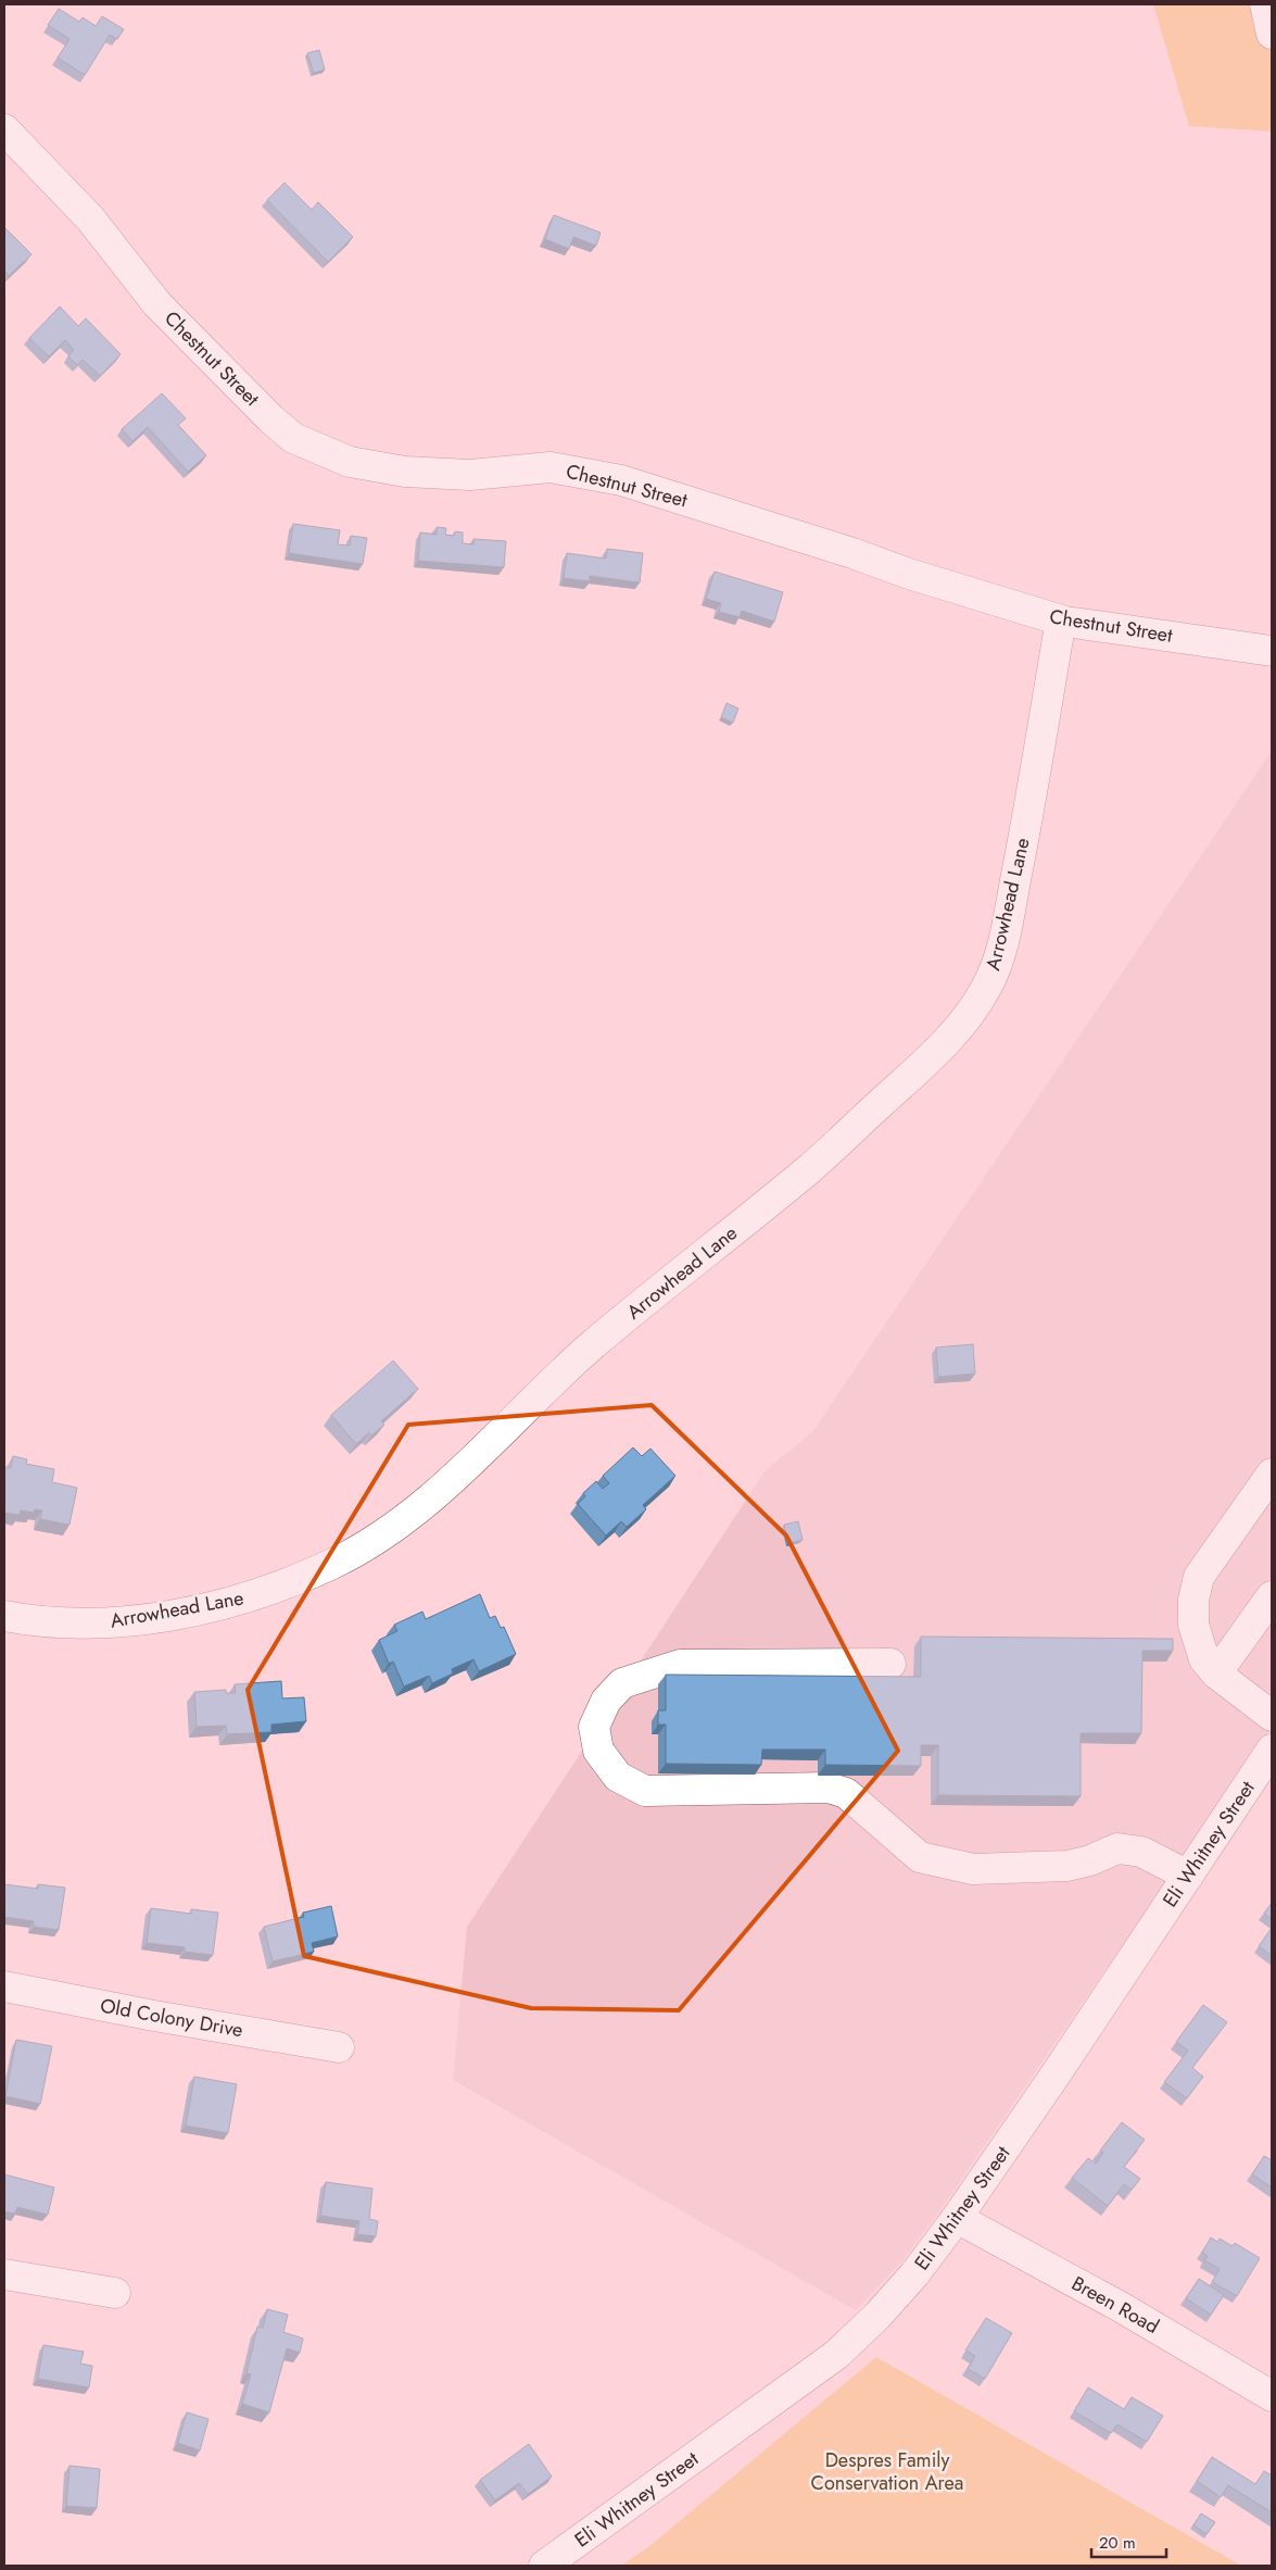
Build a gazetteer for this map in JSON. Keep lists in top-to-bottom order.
{
  "streets": {
    "street": [
      "Chestnut Street",
      "Arrowhead Lane",
      "Eli Whitney Street",
      "Old Colony Drive",
      "Breen Road"
    ]
  },
  "crossings": [
    ["Chestnut Street", "Arrowhead Lane"],
    ["Eli Whitney Street", "Breen Road"]
  ],
  "parks": ["Despres Family Conservation Area"],
  "scale_bar": "20 m"
}
